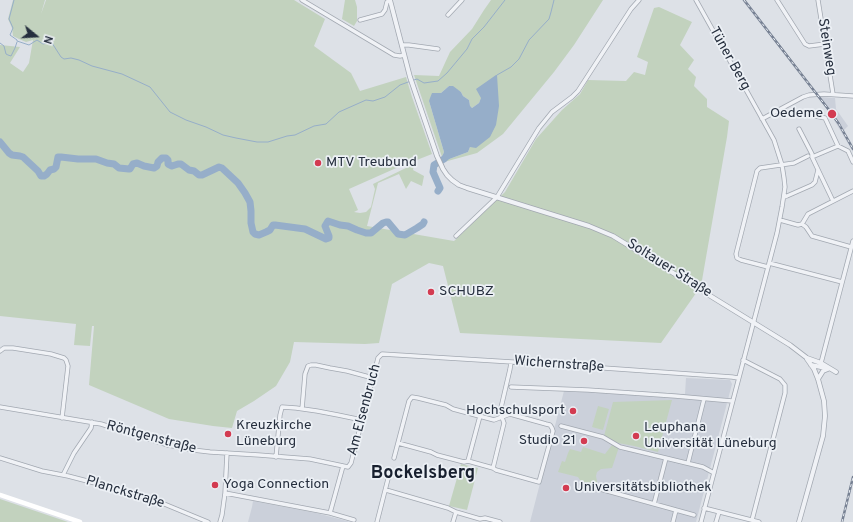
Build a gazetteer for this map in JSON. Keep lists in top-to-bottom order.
{
  "streets": {
    "street": [
      "Steinweg",
      "Tüner Berg",
      "Soltauer Straße",
      "Wichernstraße",
      "Am Elsenbruch",
      "Röntgenstraße",
      "Planckstraße"
    ]
  },
  "crossings": [
    ["Tüner Berg", "Soltauer Straße"],
    ["Tüner Berg", "Wichernstraße"],
    ["Wichernstraße", "Am Elsenbruch"],
    ["Am Elsenbruch", "Röntgenstraße"]
  ],
  "districts": ["Bockelsberg"],
  "places": [
    "Oedeme",
    "MTV Treubund",
    "SCHUBZ",
    "Hochschulsport",
    "Kreuzkirche Lüneburg",
    "Leuphana Universität Lüneburg",
    "Studio 21",
    "Yoga Connection",
    "Universitätsbibliothek"
  ],
  "north": "right"
}
